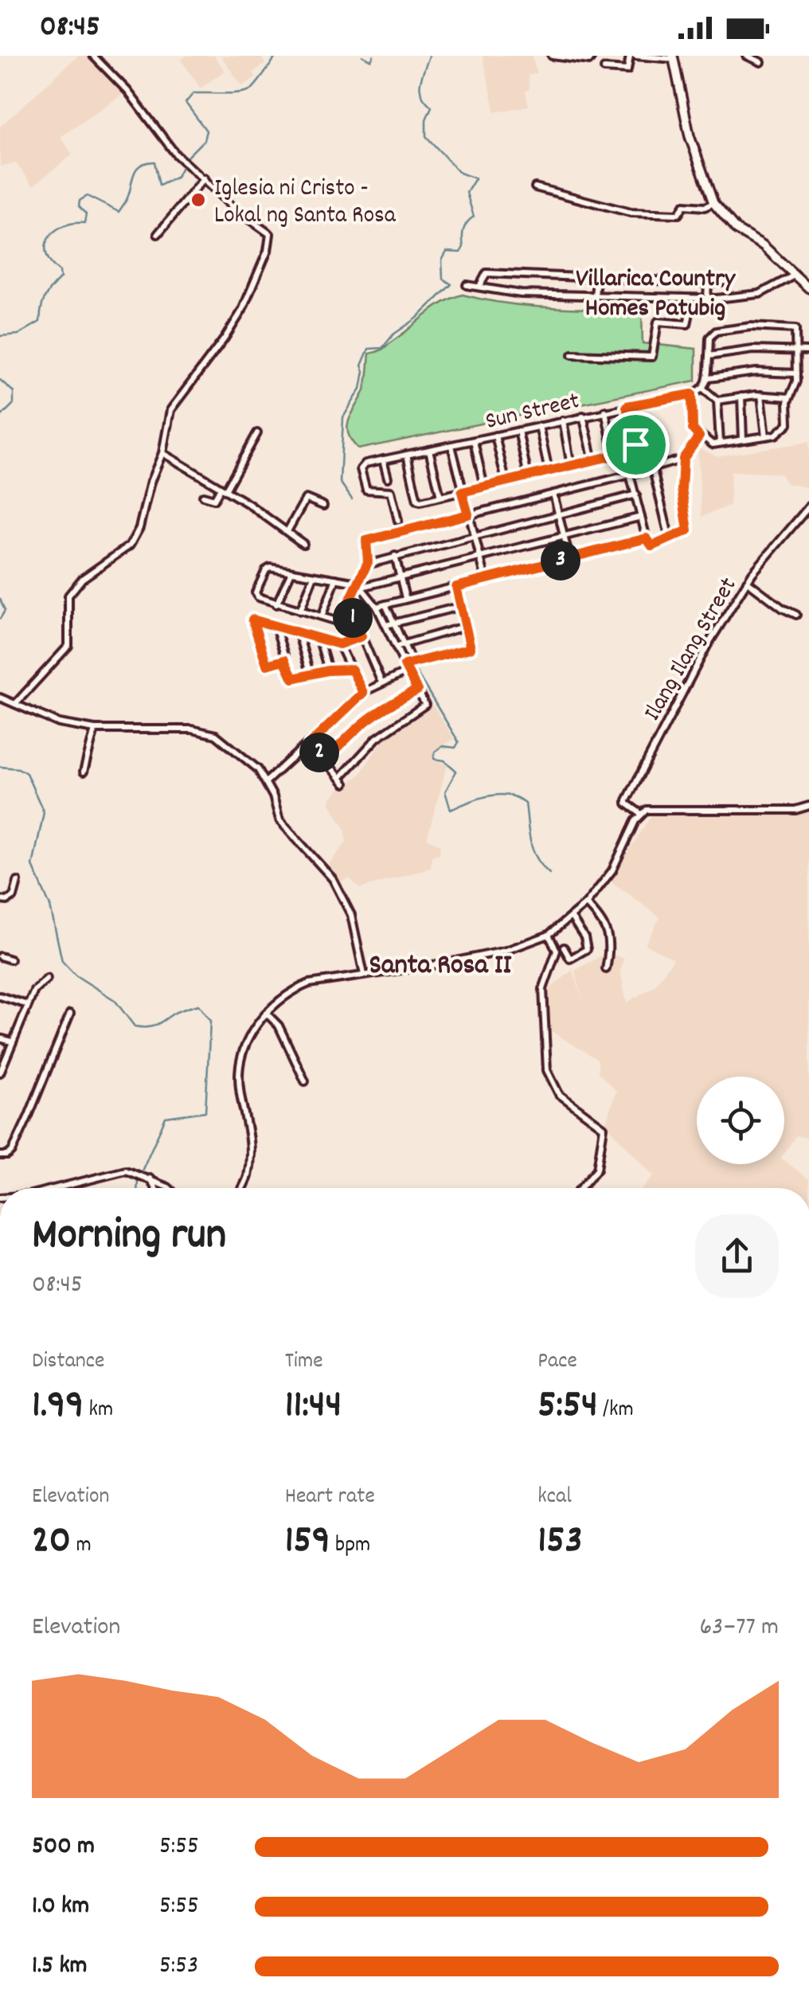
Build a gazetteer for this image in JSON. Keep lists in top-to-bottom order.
{
  "streets": {
    "street": ["Sun Street", "Ilang Ilang Street"]
  },
  "districts": ["Villarica Country Homes Patubig", "Santa Rosa II"],
  "places": ["Iglesia ni Cristo - Lokal ng Santa Rosa"],
  "page": {
    "status": "08:45",
    "pins": ["3", "1", "2"],
    "heading": ["Morning run", "08:45"],
    "stats": [
      ["Distance", "1.99 km"],
      ["Time", "11:44"],
      ["Pace", "5:54 /km"],
      ["Elevation", "20 m"],
      ["Heart rate", "159 bpm"],
      ["kcal", "153"]
    ],
    "chart": ["Elevation", "63–77 m"],
    "list": [
      {
        "name": "500 m",
        "note": "5:55"
      },
      {
        "name": "1.0 km",
        "note": "5:55"
      },
      {
        "name": "1.5 km",
        "note": "5:53"
      }
    ]
  }
}
